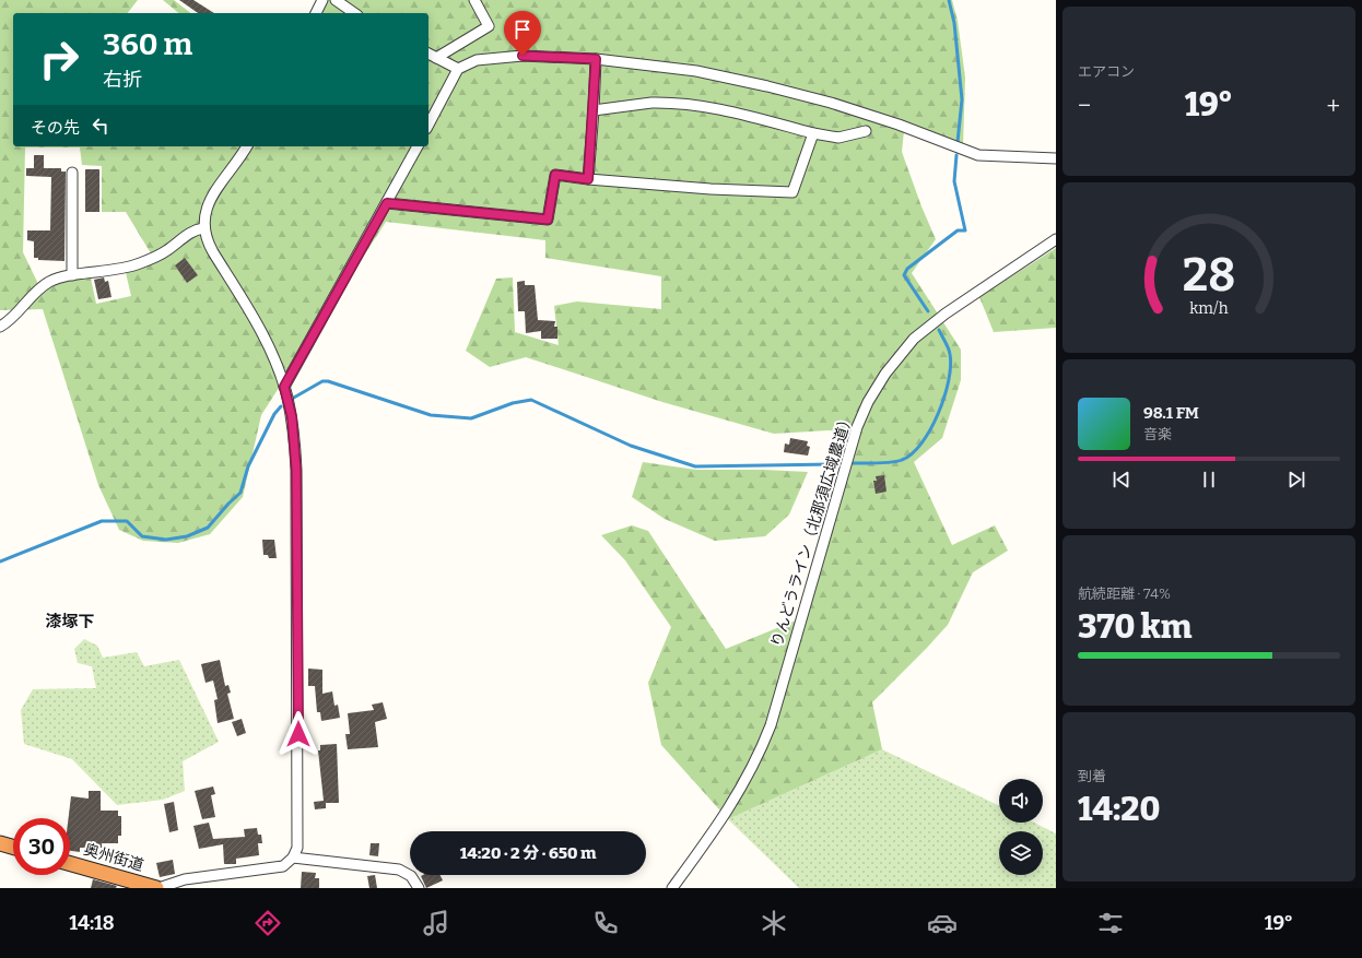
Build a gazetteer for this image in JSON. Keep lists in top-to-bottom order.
{
  "streets": {
    "highway": ["奥州街道"],
    "street": ["りんどうライン（北那須広域農道）"]
  },
  "districts": ["漆塚下"],
  "page": {
    "tile": [
      "エアコン",
      ["航続距離 · 74%", "370 km"],
      ["到着", "14:20"]
    ],
    "turn": ["360 m", "右折"],
    "heat": ["−", "19°", "+"],
    "then": "その先",
    "song": ["98.1 FM", "音楽"],
    "limit": "30",
    "trip": "14:20 · 2 分 · 650 m",
    "tabs": ["14:18", "19°"],
    "gauge": ["28", "km/h"]
  }
}
